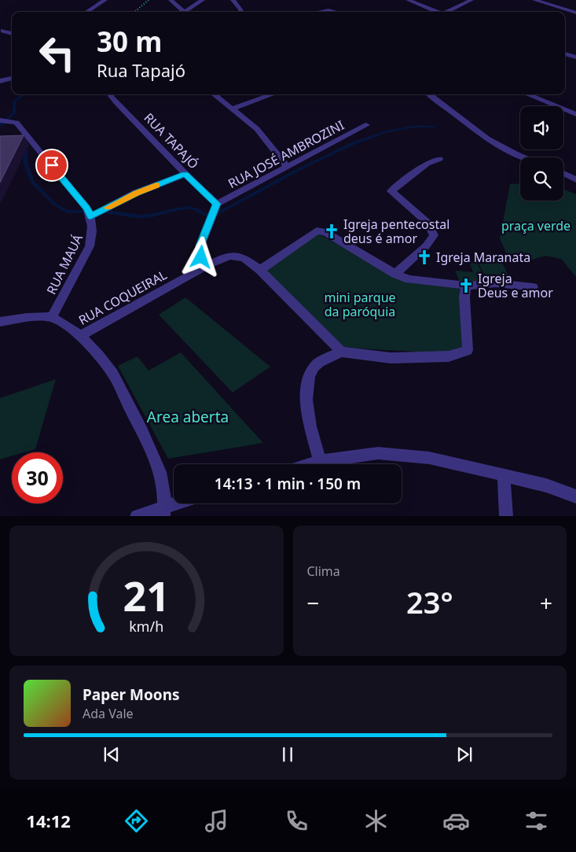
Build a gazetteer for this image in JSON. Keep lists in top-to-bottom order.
{
  "streets": {
    "street": [
      "RUA TAPAJÓ",
      "RUA JOSÉ AMBROZINI",
      "RUA MAUÁ",
      "RUA COQUEIRAL"
    ]
  },
  "crossings": [
    ["RUA TAPAJÓ", "RUA JOSÉ AMBROZINI"]
  ],
  "parks": ["praça verde", "mini parque da paróquia", "Area aberta"],
  "places": {
    "church": ["Igreja pentecostal deus é amor", "Igreja Maranata", "Igreja Deus e amor"]
  },
  "page": {
    "turn": ["30 m", "Rua Tapajó"],
    "limit": "30",
    "trip": "14:13 · 1 min · 150 m",
    "tile": "Clima",
    "heat": ["−", "23°", "+"],
    "song": ["Paper Moons", "Ada Vale"],
    "tabs": "14:12",
    "gauge": ["21", "km/h"]
  }
}
